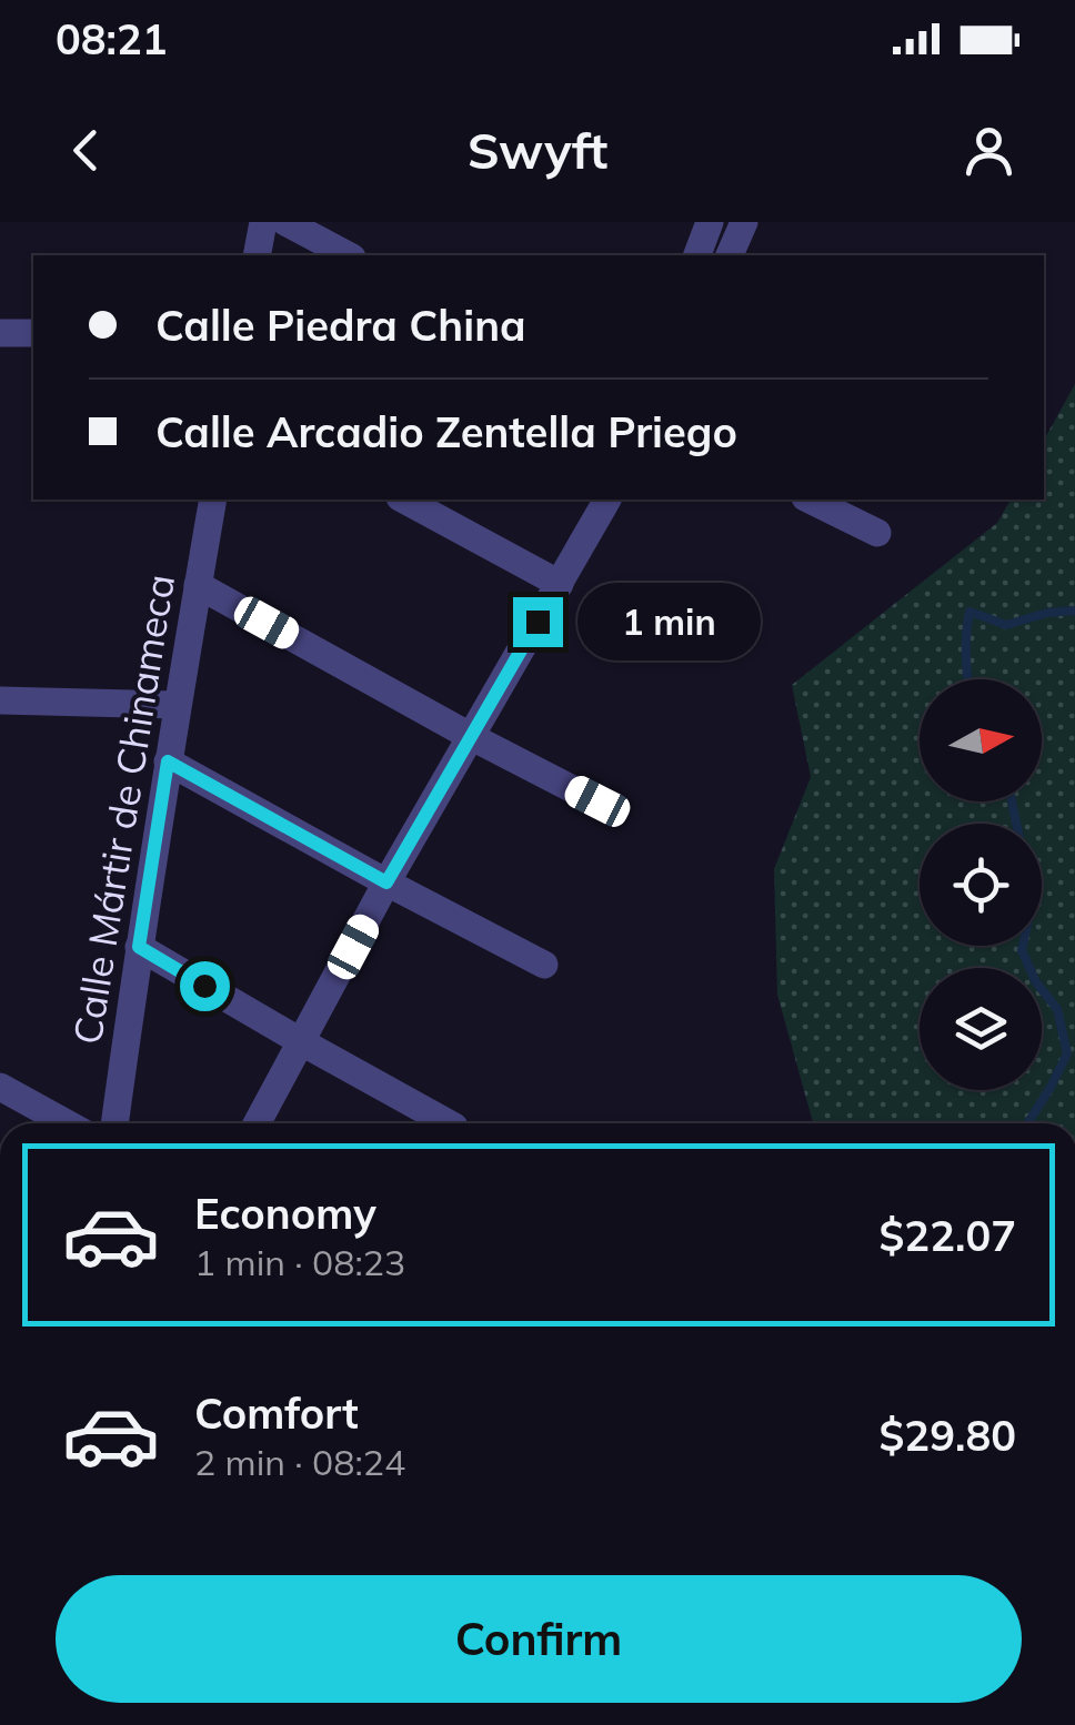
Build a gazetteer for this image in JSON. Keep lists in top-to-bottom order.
{
  "streets": {
    "street": ["Calle Mártir de Chinameca"]
  },
  "north": "right",
  "page": {
    "status": "08:21",
    "header": "Swyft",
    "banner": ["Calle Piedra China", "Calle Arcadio Zentella Priego"],
    "bubble": "1 min",
    "list": [
      {
        "name": "Economy",
        "note": "1 min · 08:23",
        "value": "$22.07"
      },
      {
        "name": "Comfort",
        "note": "2 min · 08:24",
        "value": "$29.80"
      }
    ],
    "buttons": "Confirm"
  }
}
